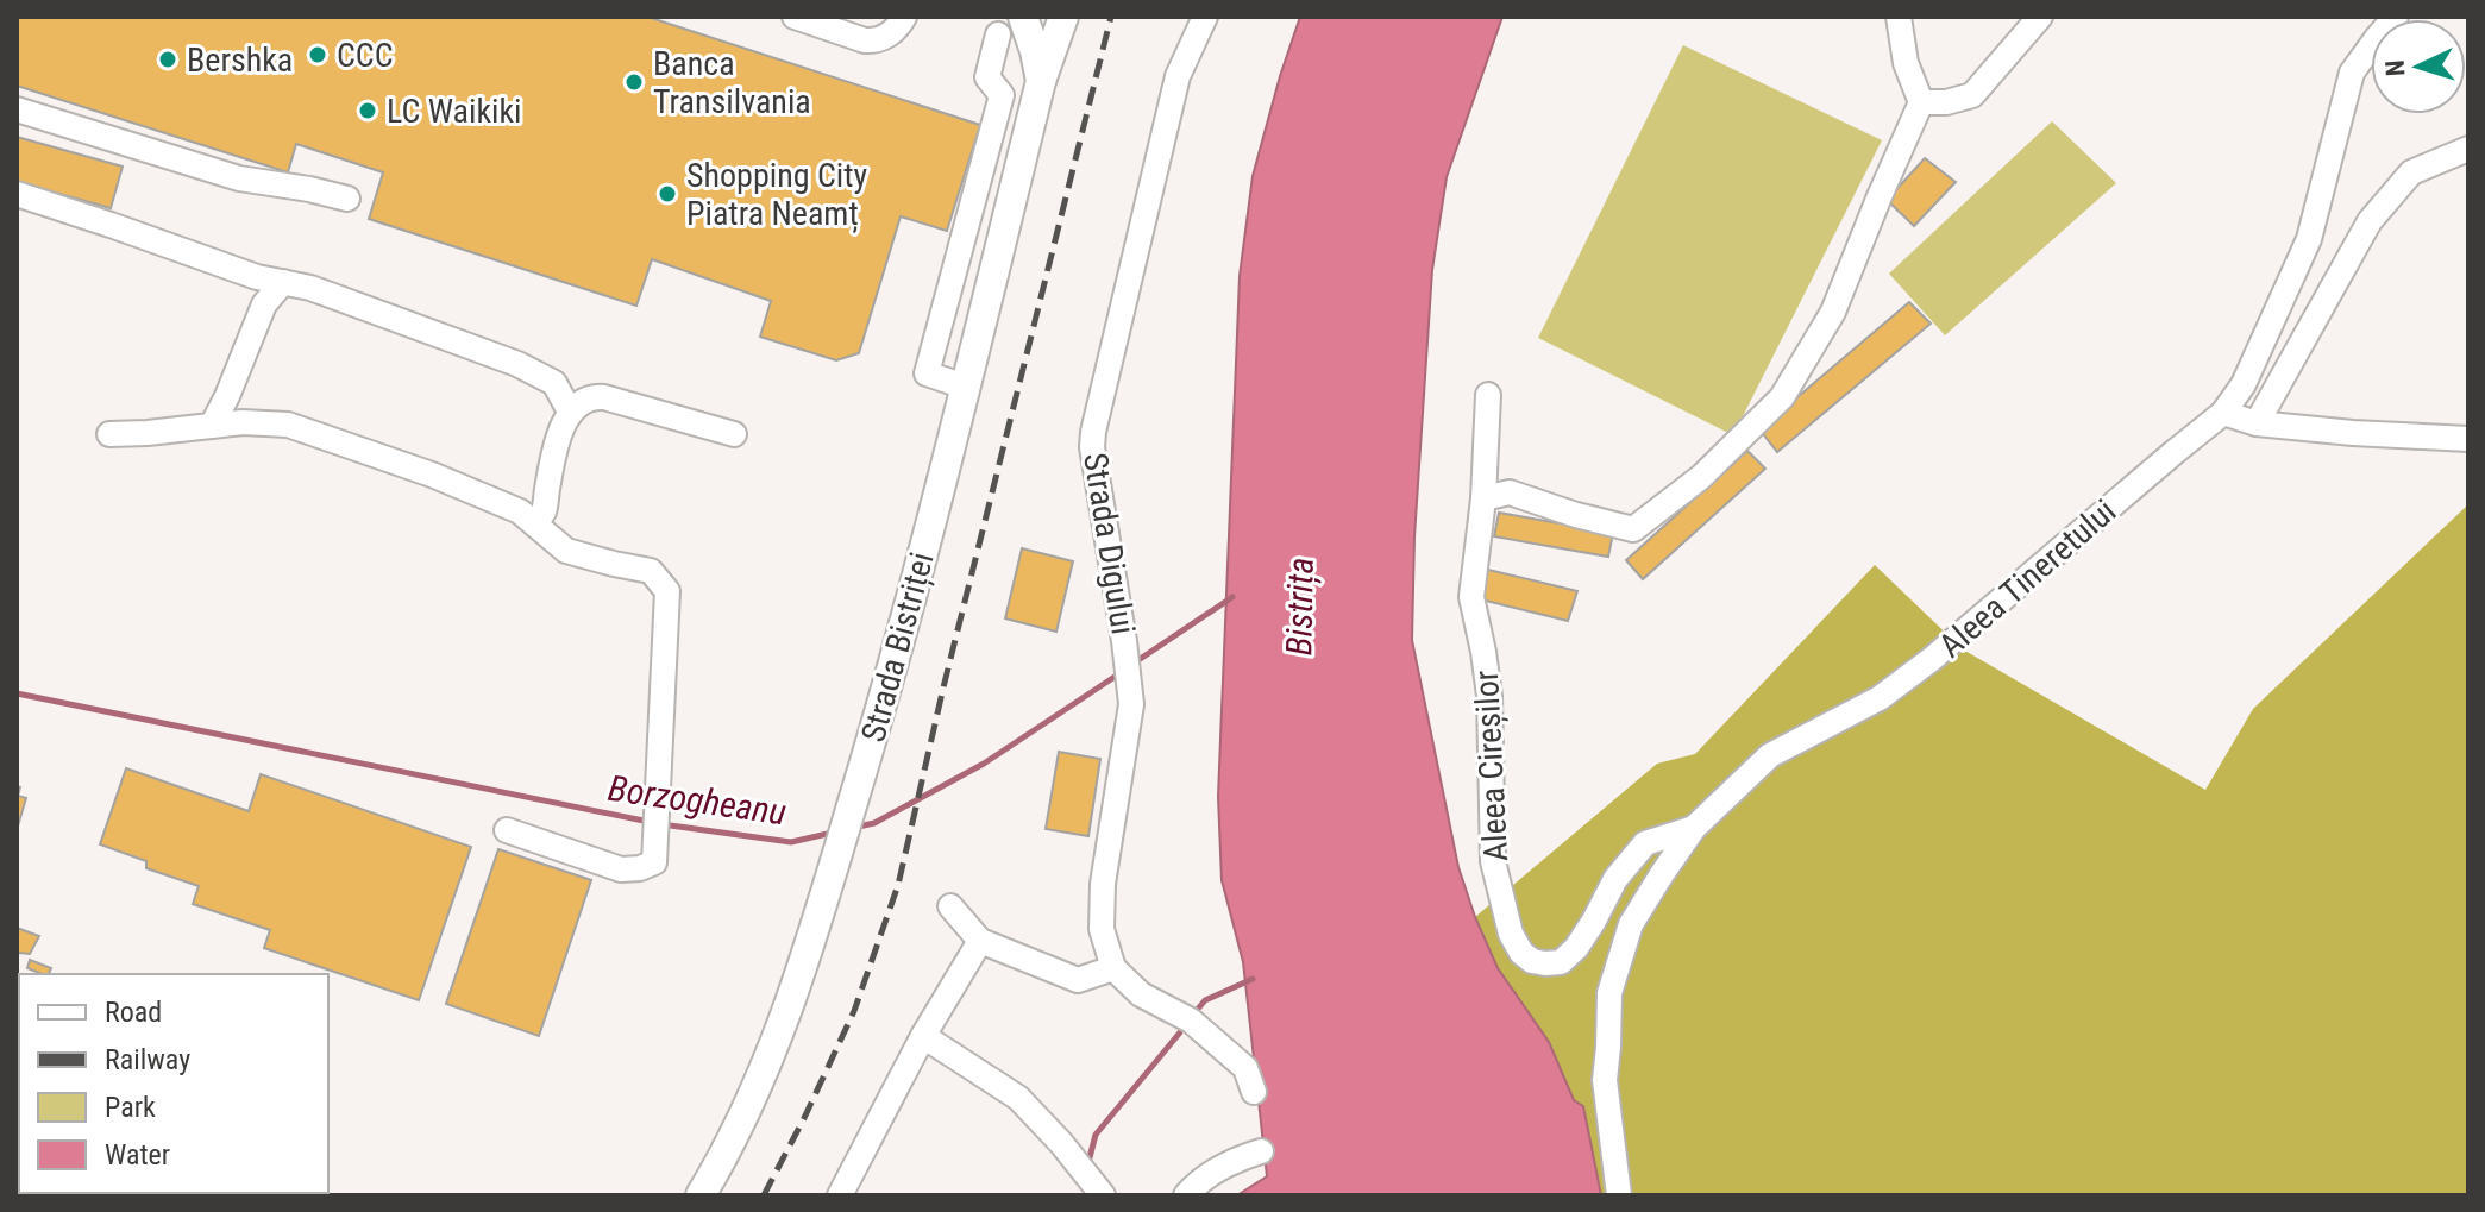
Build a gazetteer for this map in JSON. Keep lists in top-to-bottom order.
{
  "streets": {
    "main road": ["Strada Bistriței"],
    "street": ["Strada Digului", "Aleea Tineretului", "Aleea Cireșilor"]
  },
  "crossings": [
    ["Aleea Tineretului", "Aleea Cireșilor"]
  ],
  "water": ["Bistrița", "Borzogheanu"],
  "places": [
    "CCC",
    "Bershka",
    "Banca Transilvania",
    "LC Waikiki",
    "Shopping City Piatra Neamț"
  ],
  "legend": [
    "Road",
    "Railway",
    "Park",
    "Water"
  ],
  "north": "left"
}
